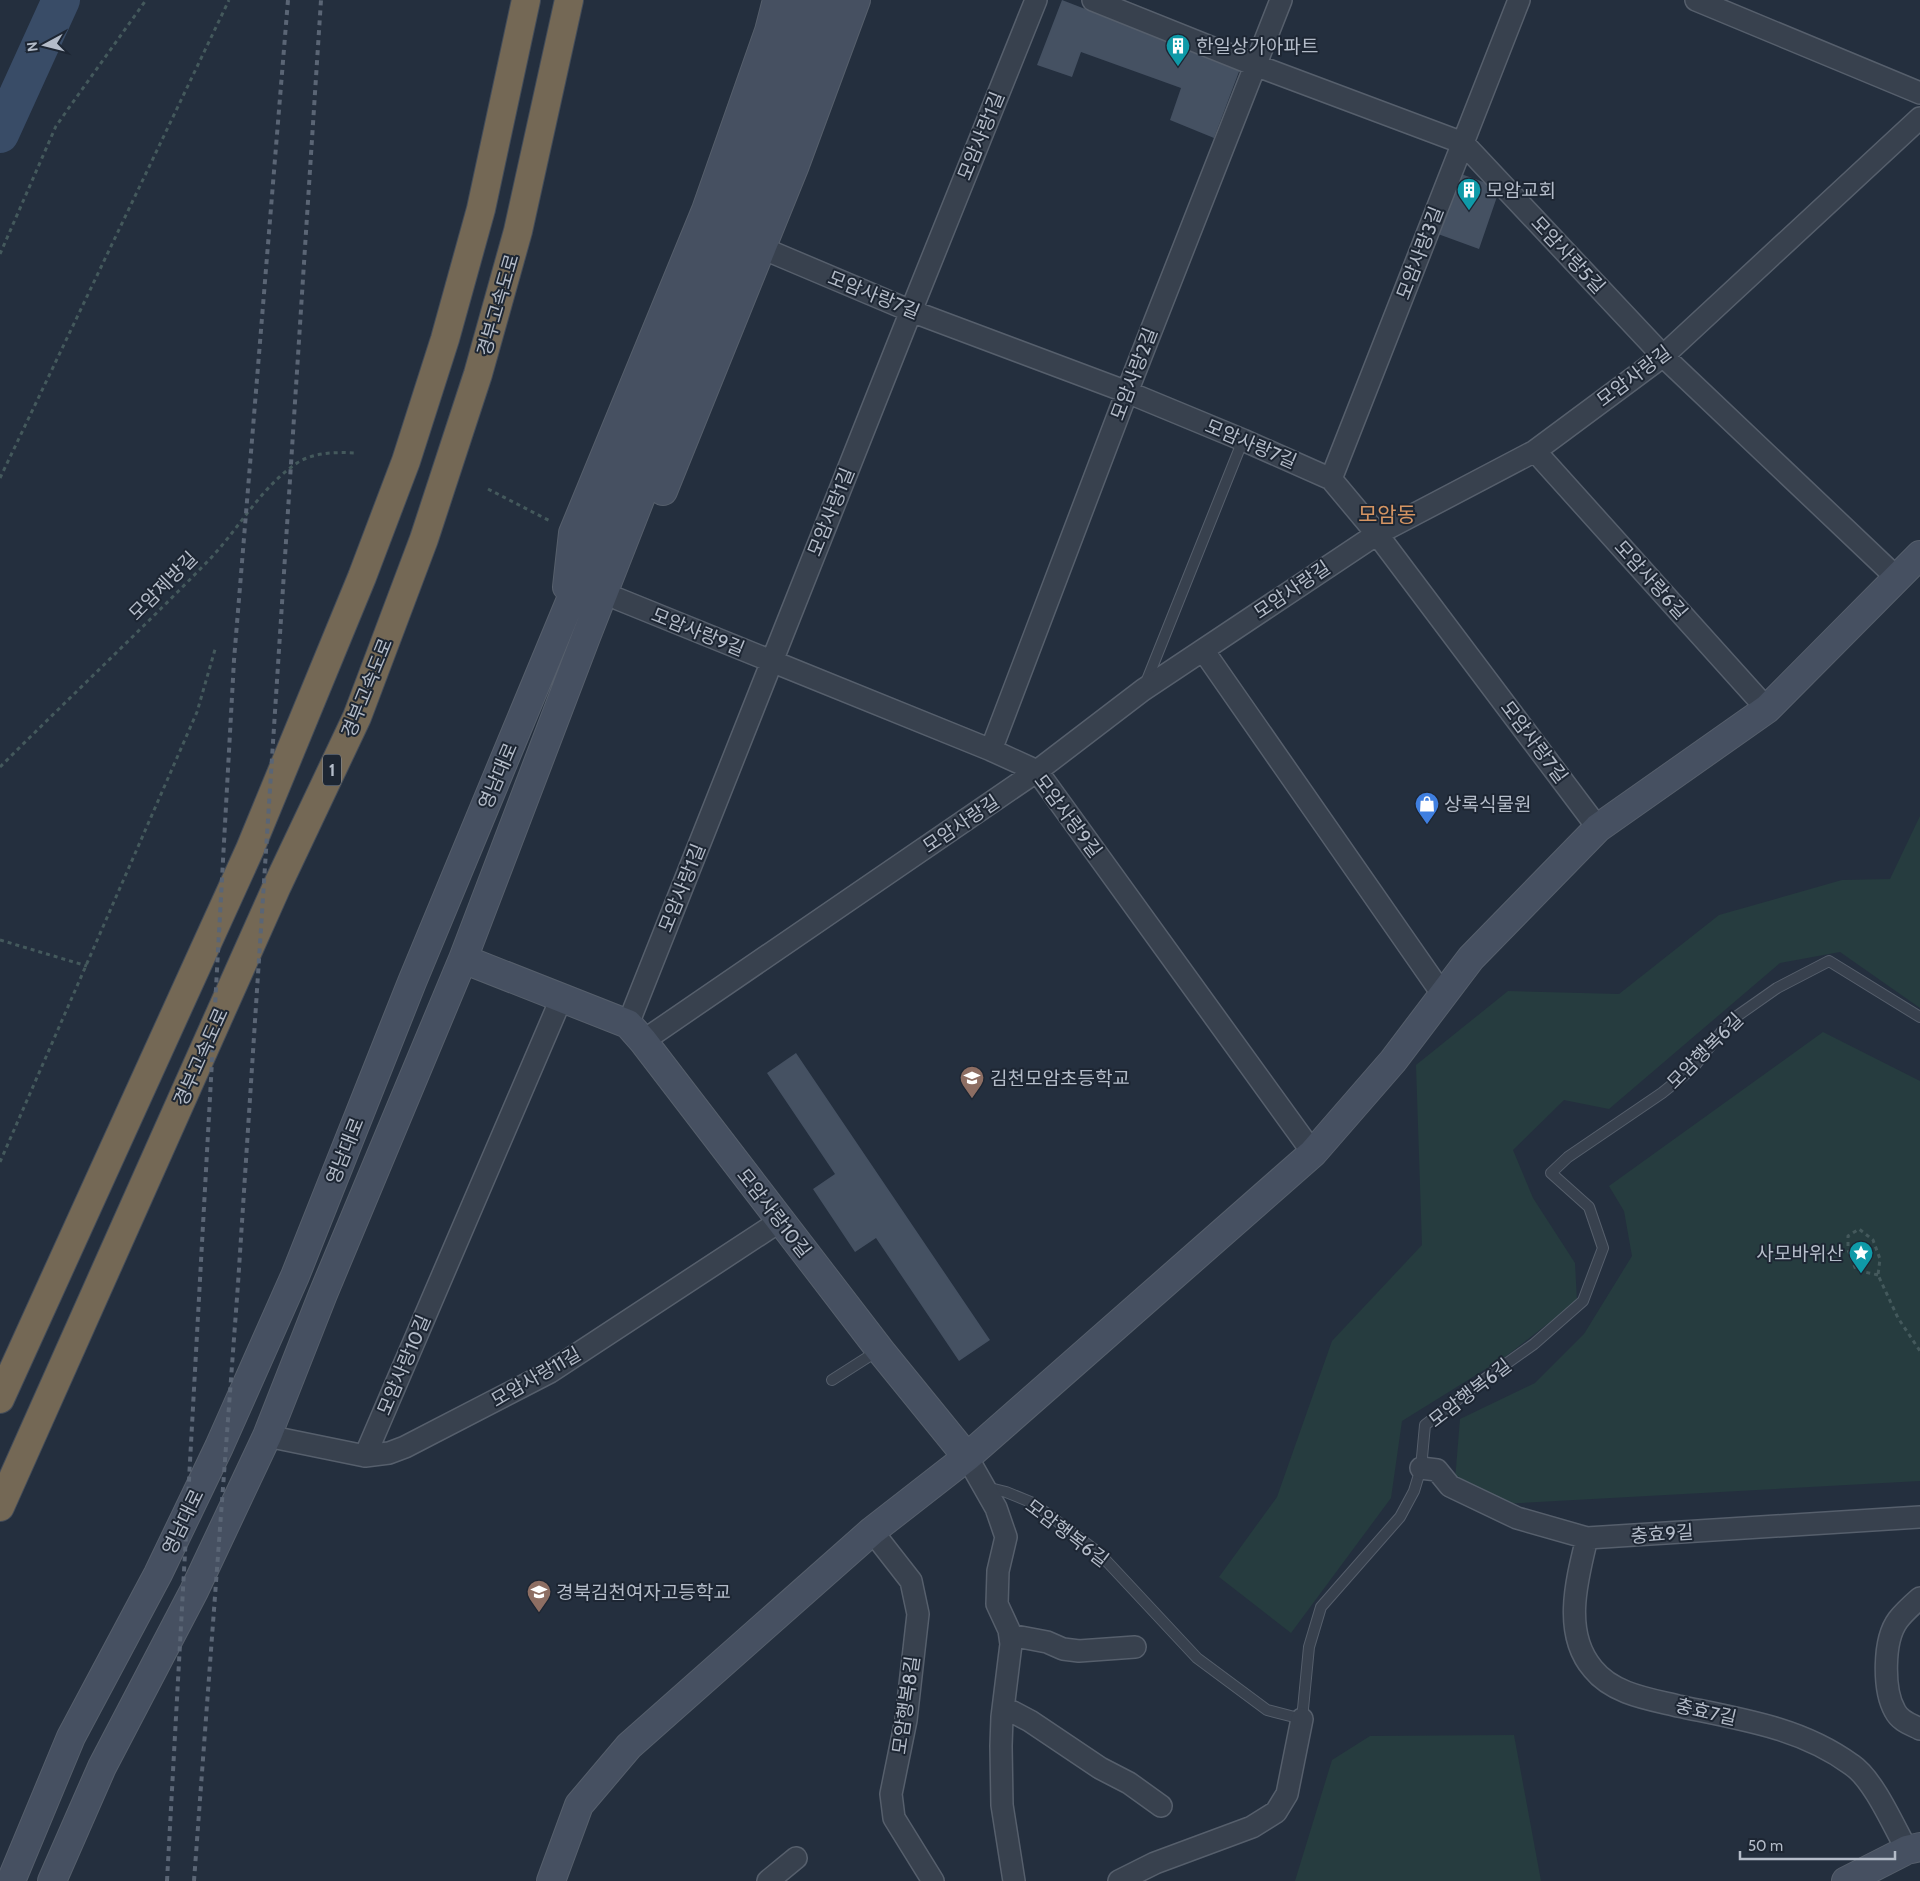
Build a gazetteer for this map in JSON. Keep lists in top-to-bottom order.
{
  "streets": {
    "highway": ["경부고속도로", "1"],
    "main road": ["영남대로", "모암사랑10길"],
    "street": [
      "모암사랑1길",
      "모암사랑3길",
      "모암사랑5길",
      "모암사랑7길",
      "모암사랑2길",
      "모암사랑길",
      "모암사랑6길",
      "모암사랑9길",
      "모암사랑11길",
      "충효9길",
      "모암행복8길",
      "충효7길"
    ],
    "lane": ["모암행복6길"],
    "path": ["모암제방길"]
  },
  "crossings": [
    ["모암사랑1길", "모암사랑7길"],
    ["모암사랑1길", "모암사랑길"],
    ["모암사랑1길", "모암사랑9길"],
    ["모암사랑1길", "모암사랑10길"],
    ["모암사랑3길", "모암사랑5길"],
    ["모암사랑3길", "모암사랑7길"],
    ["모암사랑5길", "모암사랑2길"],
    ["모암사랑5길", "모암사랑길"],
    ["모암사랑7길", "모암사랑2길"],
    ["모암사랑7길", "모암사랑길"],
    ["모암사랑2길", "모암사랑9길"],
    ["모암사랑길", "모암사랑6길"],
    ["모암사랑길", "모암사랑9길"],
    ["모암사랑길", "모암사랑10길"],
    ["영남대로", "모암사랑11길"],
    ["모암행복6길", "충효9길"],
    ["모암사랑10길", "모암사랑11길"],
    ["충효9길", "충효7길"]
  ],
  "districts": ["모암동"],
  "places": {
    "building": ["한일상가아파트", "모암교회"],
    "shop": ["상록식물원"],
    "school or university": ["김천모암초등학교", "경북김천여자고등학교"],
    "place": ["사모바위산"]
  },
  "scale_bar": "50 m",
  "north": "left"
}
